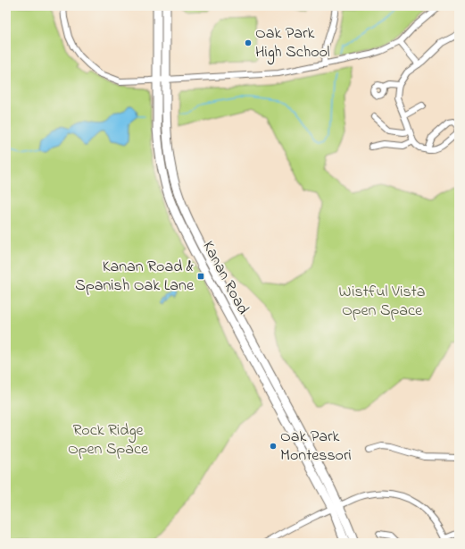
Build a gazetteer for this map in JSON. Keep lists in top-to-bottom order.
{
  "streets": {
    "main road": ["Kanan Road"]
  },
  "parks": ["Wistful Vista Open Space", "Rock Ridge Open Space"],
  "places": {
    "other": ["Oak Park High School", "Oak Park Montessori"],
    "transit": ["Kanan Road & Spanish Oak Lane"]
  }
}
